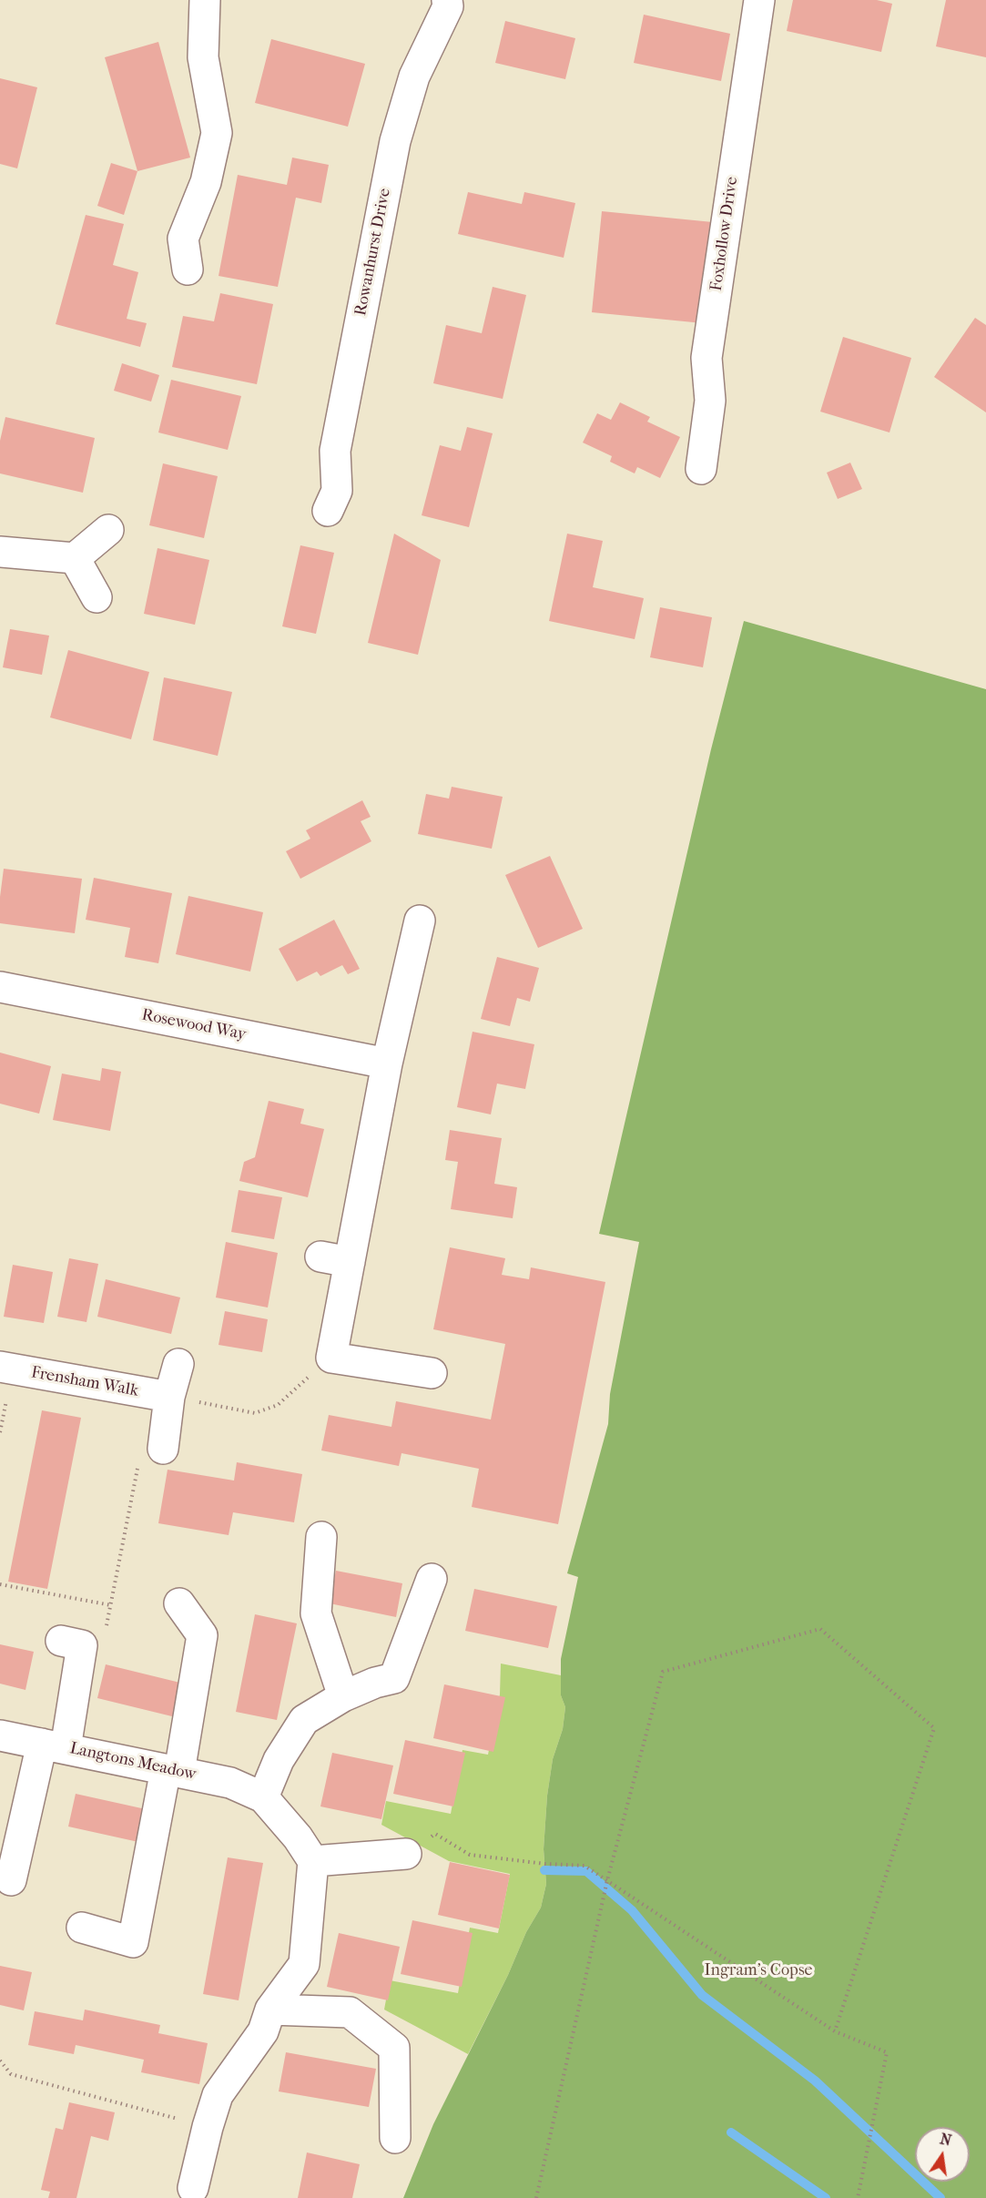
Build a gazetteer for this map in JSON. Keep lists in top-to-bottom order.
{
  "streets": {
    "street": [
      "Foxhollow Drive",
      "Rowanhurst Drive",
      "Rosewood Way",
      "Frensham Walk",
      "Langtons Meadow"
    ]
  },
  "parks": ["Ingram's Copse"],
  "north": "top"
}
